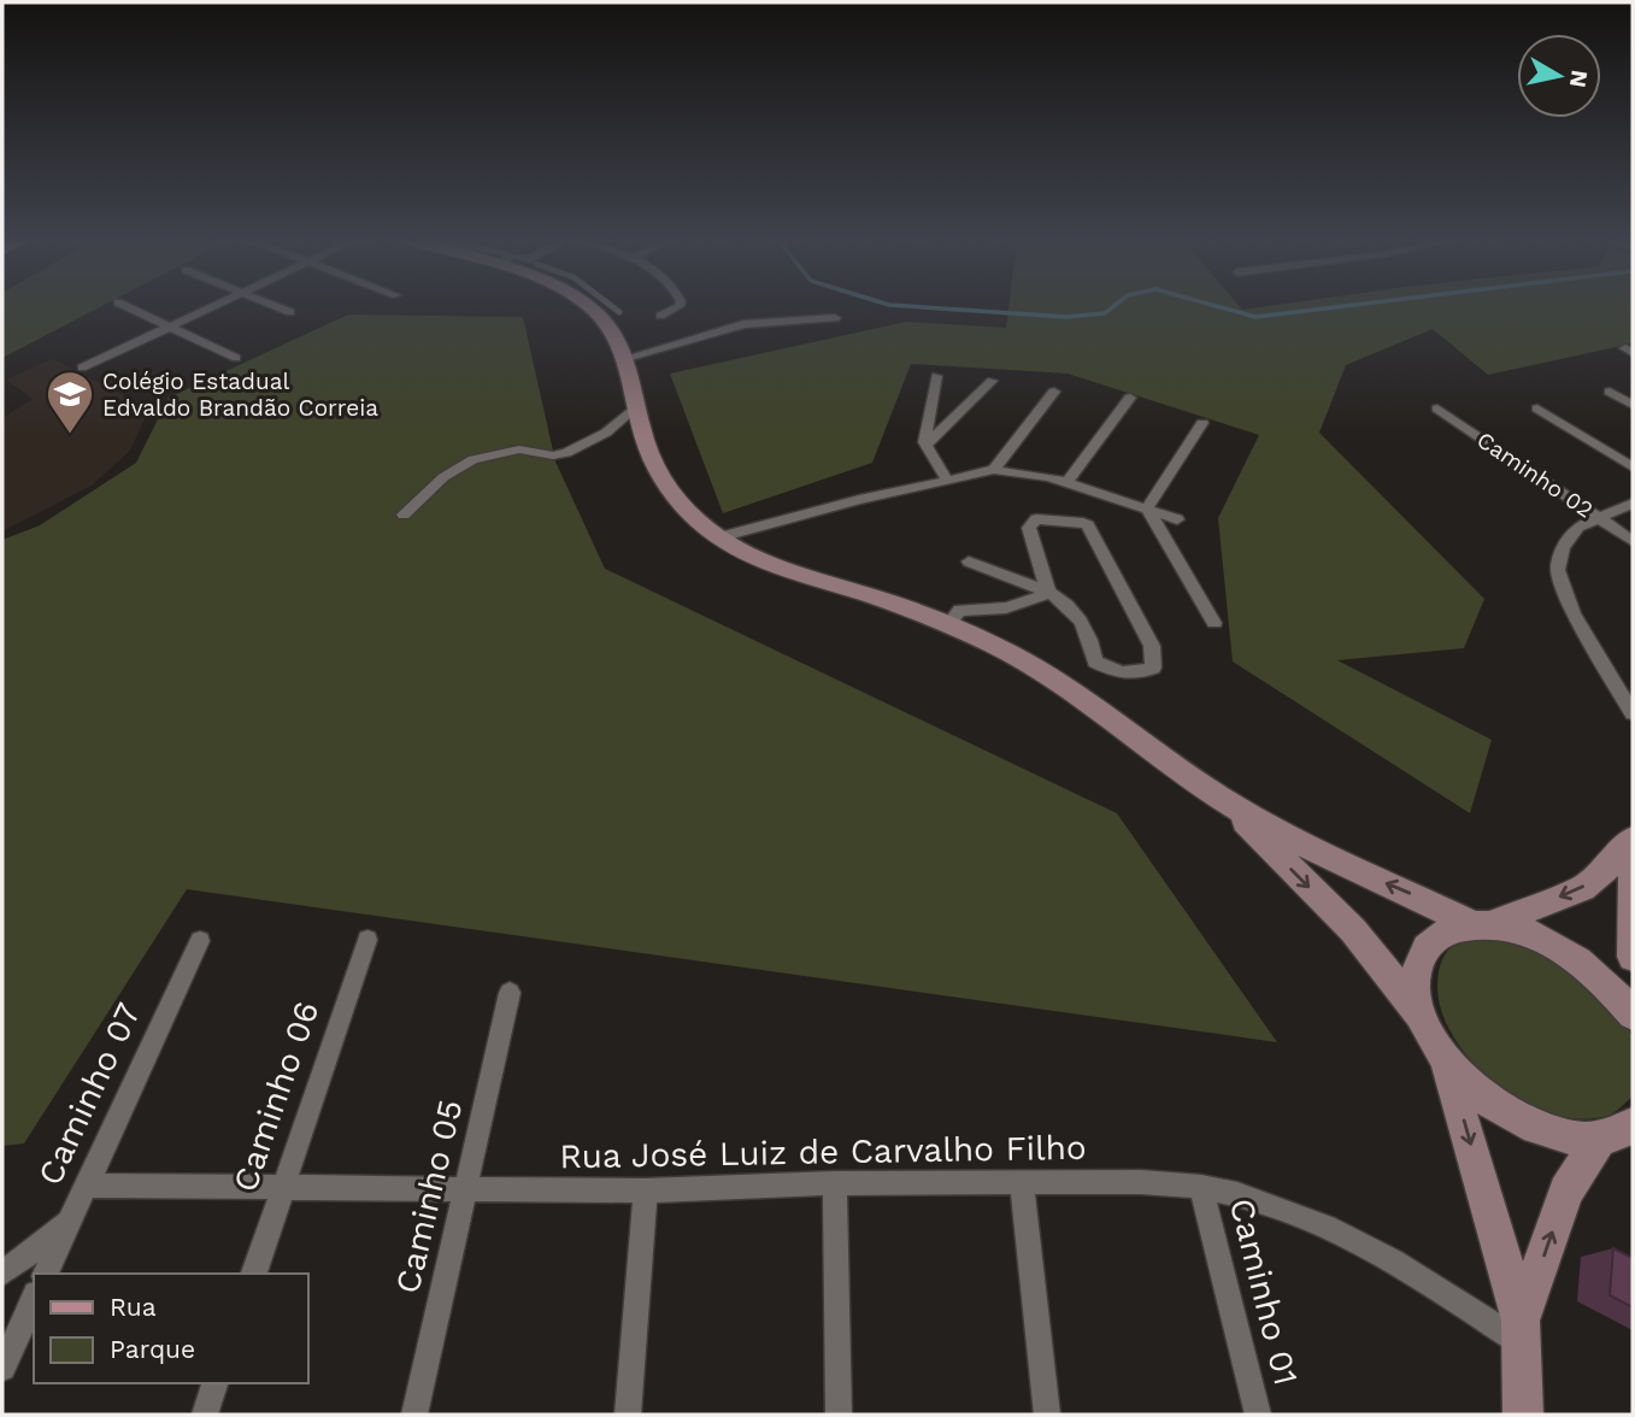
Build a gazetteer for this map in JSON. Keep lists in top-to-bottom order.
{
  "streets": {
    "street": [
      "Caminho 02",
      "Caminho 07",
      "Caminho 06",
      "Rua José Luiz de Carvalho Filho",
      "Caminho 05",
      "Caminho 01"
    ]
  },
  "crossings": [
    ["Caminho 07", "Rua José Luiz de Carvalho Filho"],
    ["Caminho 06", "Rua José Luiz de Carvalho Filho"],
    ["Rua José Luiz de Carvalho Filho", "Caminho 05"],
    ["Rua José Luiz de Carvalho Filho", "Caminho 01"]
  ],
  "places": {
    "school or university": ["Colégio Estadual Edvaldo Brandão Correia"]
  },
  "legend": ["Rua", "Parque"],
  "north": "right"
}
